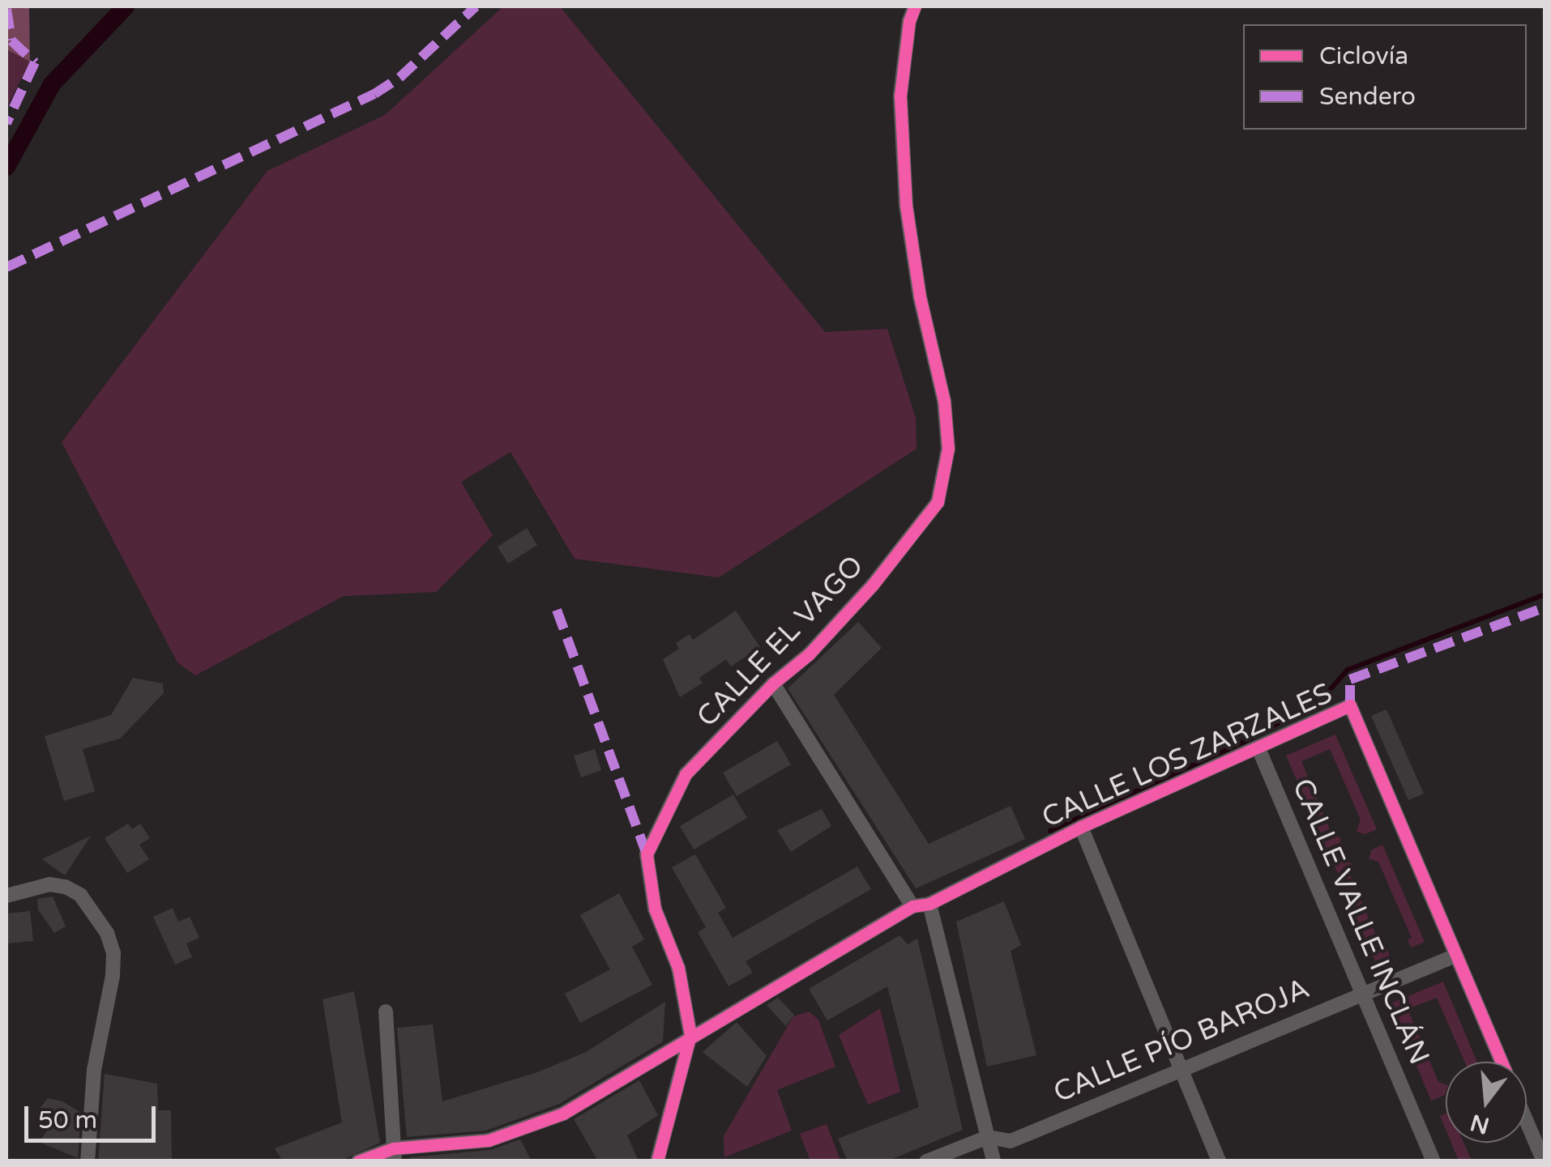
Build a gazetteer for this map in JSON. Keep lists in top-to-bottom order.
{
  "streets": {
    "street": [
      "CALLE EL VAGO",
      "CALLE LOS ZARZALES",
      "CALLE VALLE INCLÁN",
      "CALLE PÍO BAROJA"
    ]
  },
  "crossings": [
    ["CALLE EL VAGO", "CALLE LOS ZARZALES"],
    ["CALLE LOS ZARZALES", "CALLE VALLE INCLÁN"],
    ["CALLE LOS ZARZALES", "CALLE PÍO BAROJA"],
    ["CALLE VALLE INCLÁN", "CALLE PÍO BAROJA"]
  ],
  "legend": ["Ciclovía", "Sendero"],
  "scale_bar": "50 m",
  "north": "bottom"
}
